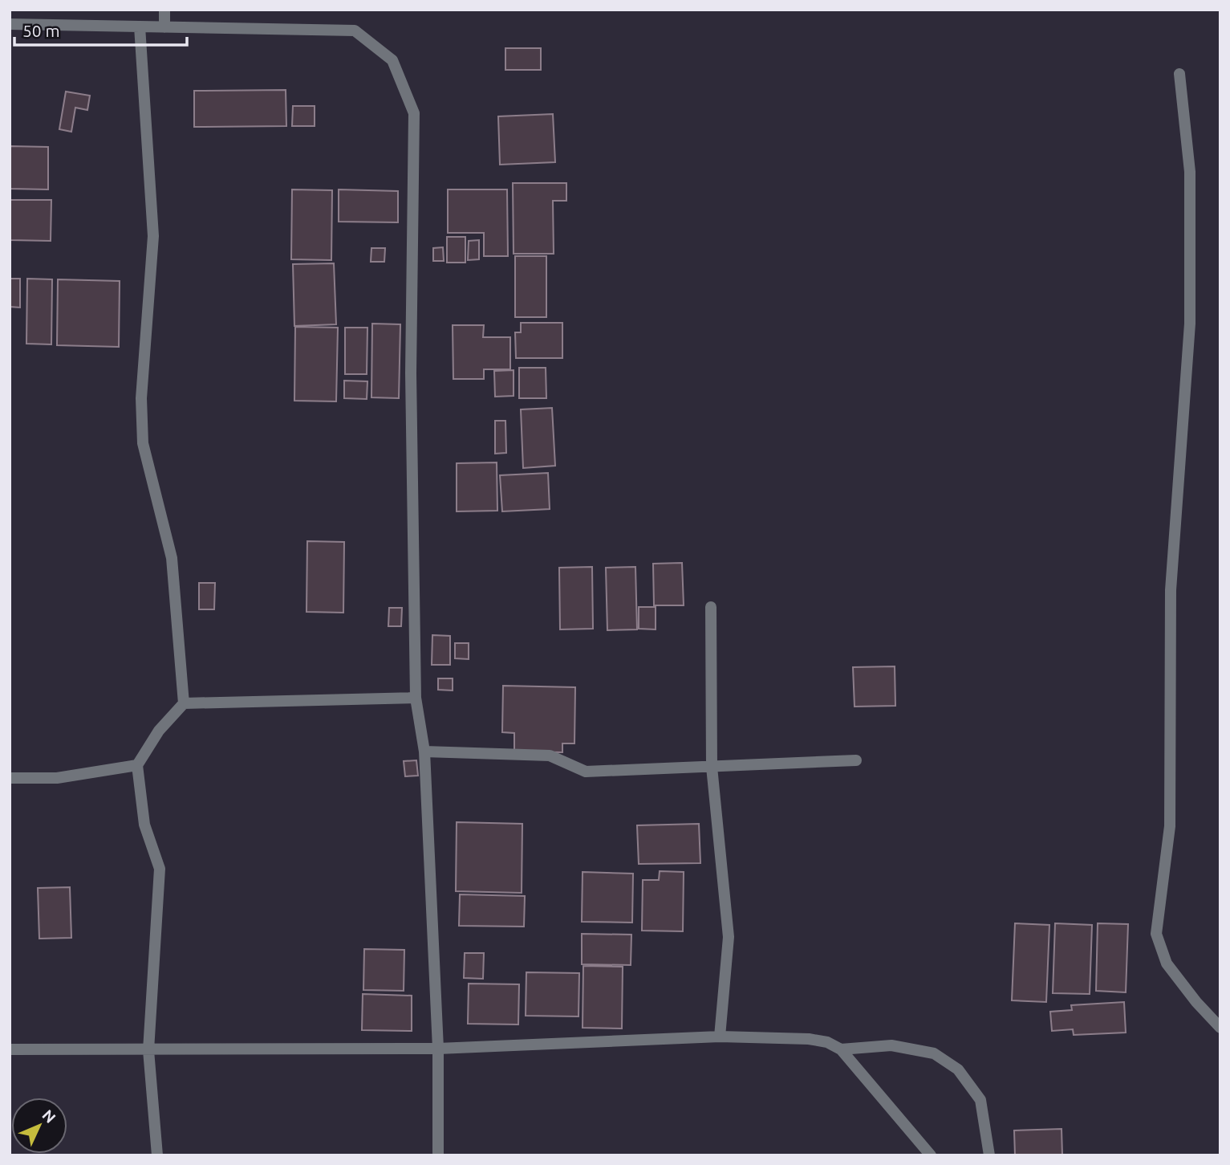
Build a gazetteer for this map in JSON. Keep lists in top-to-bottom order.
{
  "scale_bar": "50 m",
  "north": "top right"
}
